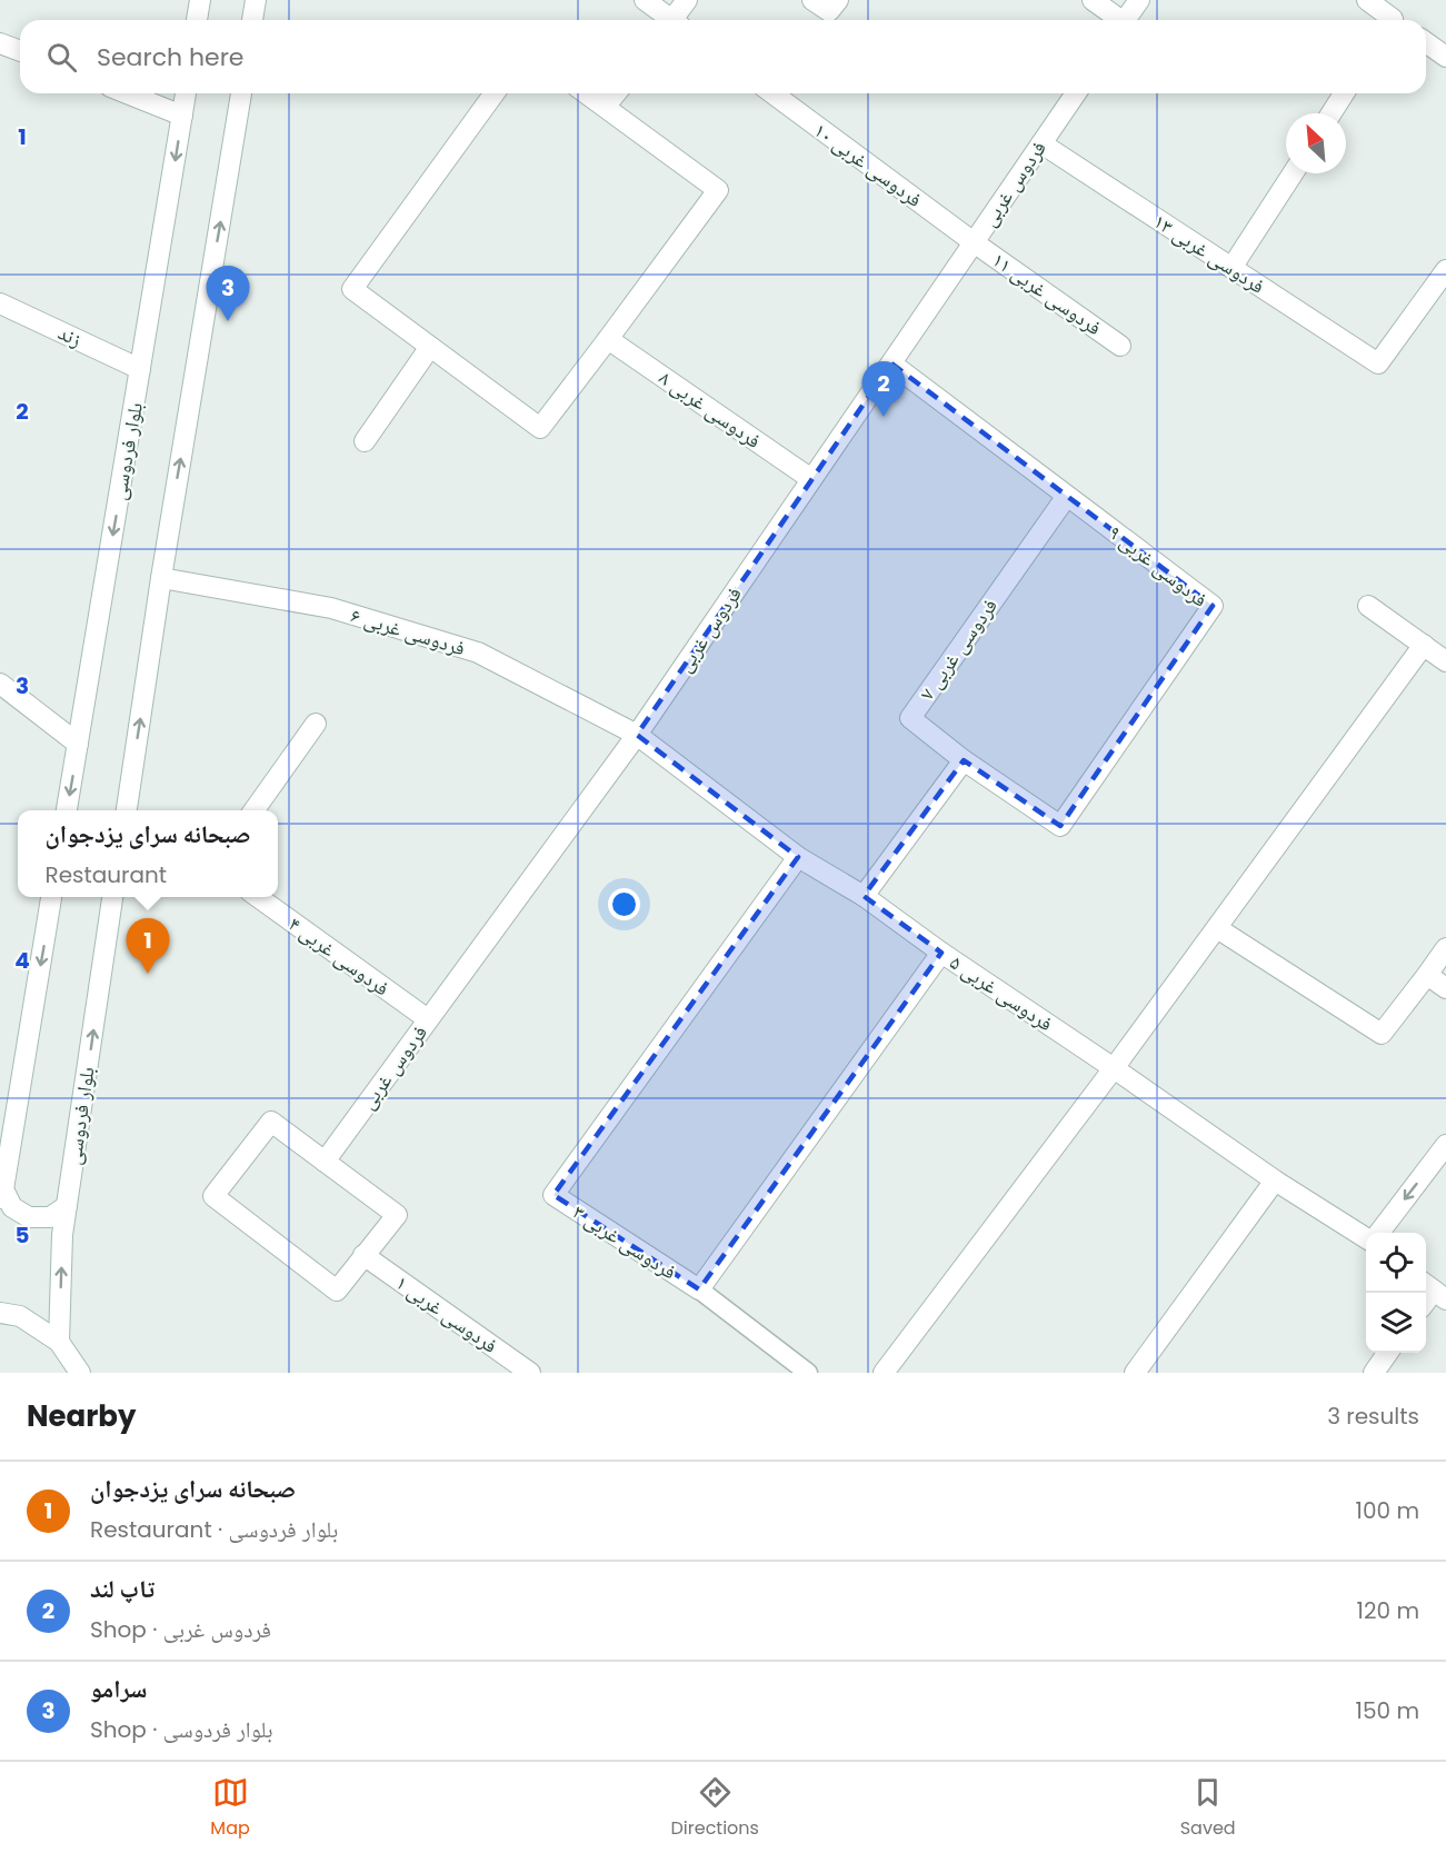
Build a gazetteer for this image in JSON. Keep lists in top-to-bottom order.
{
  "streets": {
    "street": [
      "فردوسی غربی ۱۰",
      "فردوس غربی",
      "فردوسی غربی ۱۳",
      "فردوسی غربی ۱۱",
      "زند",
      "فردوسی غربی ۸",
      "بلوار فردوسی",
      "فردوسی غربی ۹",
      "فردوسی غربی ۶",
      "فردوسی غربی ۷",
      "فردوسی غربی ۴",
      "فردوسی غربی ۵",
      "فردوسی غربی ۳",
      "فردوسی غربی ۱"
    ]
  },
  "crossings": [
    ["فردوسی غربی ۱۰", "فردوس غربی"],
    ["فردوسی غربی ۱۰", "فردوسی غربی ۱۱"],
    ["فردوس غربی", "فردوسی غربی ۱۳"],
    ["فردوس غربی", "فردوسی غربی ۱۱"],
    ["فردوس غربی", "فردوسی غربی ۸"],
    ["فردوس غربی", "فردوسی غربی ۹"],
    ["فردوس غربی", "فردوسی غربی ۶"],
    ["فردوس غربی", "فردوسی غربی ۴"],
    ["فردوس غربی", "فردوسی غربی ۵"],
    ["زند", "بلوار فردوسی"],
    ["فردوسی غربی ۹", "فردوسی غربی ۷"],
    ["فردوسی غربی ۶", "فردوسی غربی ۵"],
    ["فردوسی غربی ۵", "فردوسی غربی ۳"]
  ],
  "north": "top left",
  "page": {
    "search": "Search here",
    "pins": ["3", "2", "1"],
    "popup": ["صبحانه سرای یزدجوان", "Restaurant"],
    "heading": ["Nearby", "3 results"],
    "list": [
      {
        "mark": "1",
        "name": "صبحانه سرای یزدجوان",
        "note": "Restaurant · بلوار فردوسی",
        "value": "100 m"
      },
      {
        "mark": "2",
        "name": "تاپ لند",
        "note": "Shop · فردوس غربی",
        "value": "120 m"
      },
      {
        "mark": "3",
        "name": "سرامو",
        "note": "Shop · بلوار فردوسی",
        "value": "150 m"
      }
    ],
    "nav": ["Map", "Directions", "Saved"]
  },
  "grid": {
    "rows": [
      "1",
      "2",
      "3",
      "4",
      "5"
    ]
  }
}
